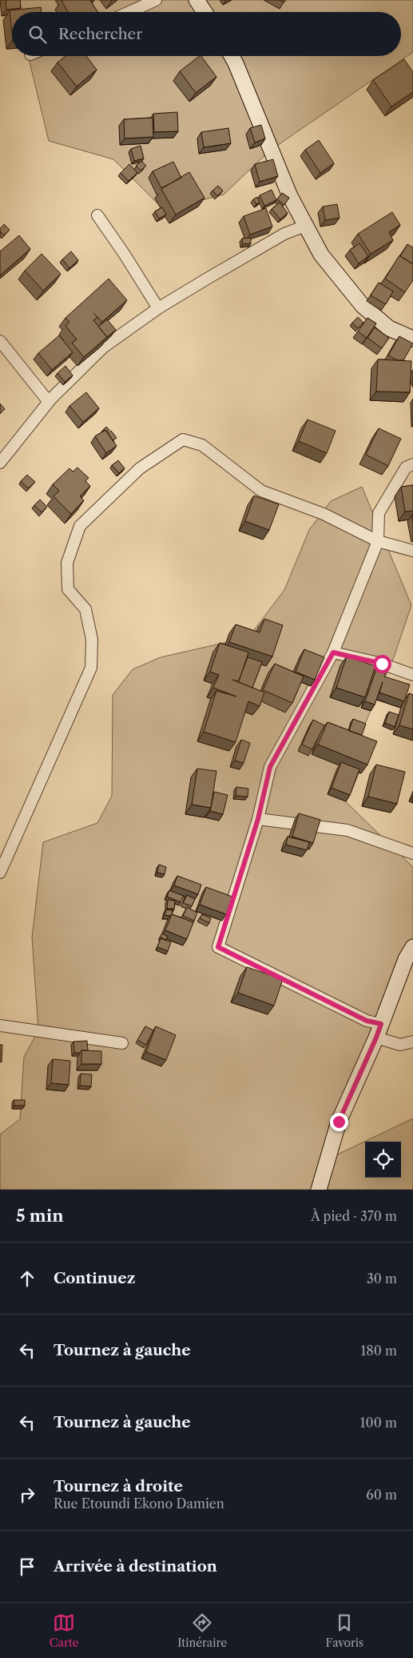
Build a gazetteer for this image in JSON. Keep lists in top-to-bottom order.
{
  "page": {
    "search": "Rechercher",
    "heading": ["5 min", "À pied · 370 m"],
    "list": [
      ["Continuez", "30 m"],
      ["Tournez à gauche", "180 m"],
      ["Tournez à gauche", "100 m"],
      ["Tournez à droite", "Rue Etoundi Ekono Damien", "60 m"],
      "Arrivée à destination"
    ],
    "nav": ["Carte", "Itinéraire", "Favoris"]
  }
}
